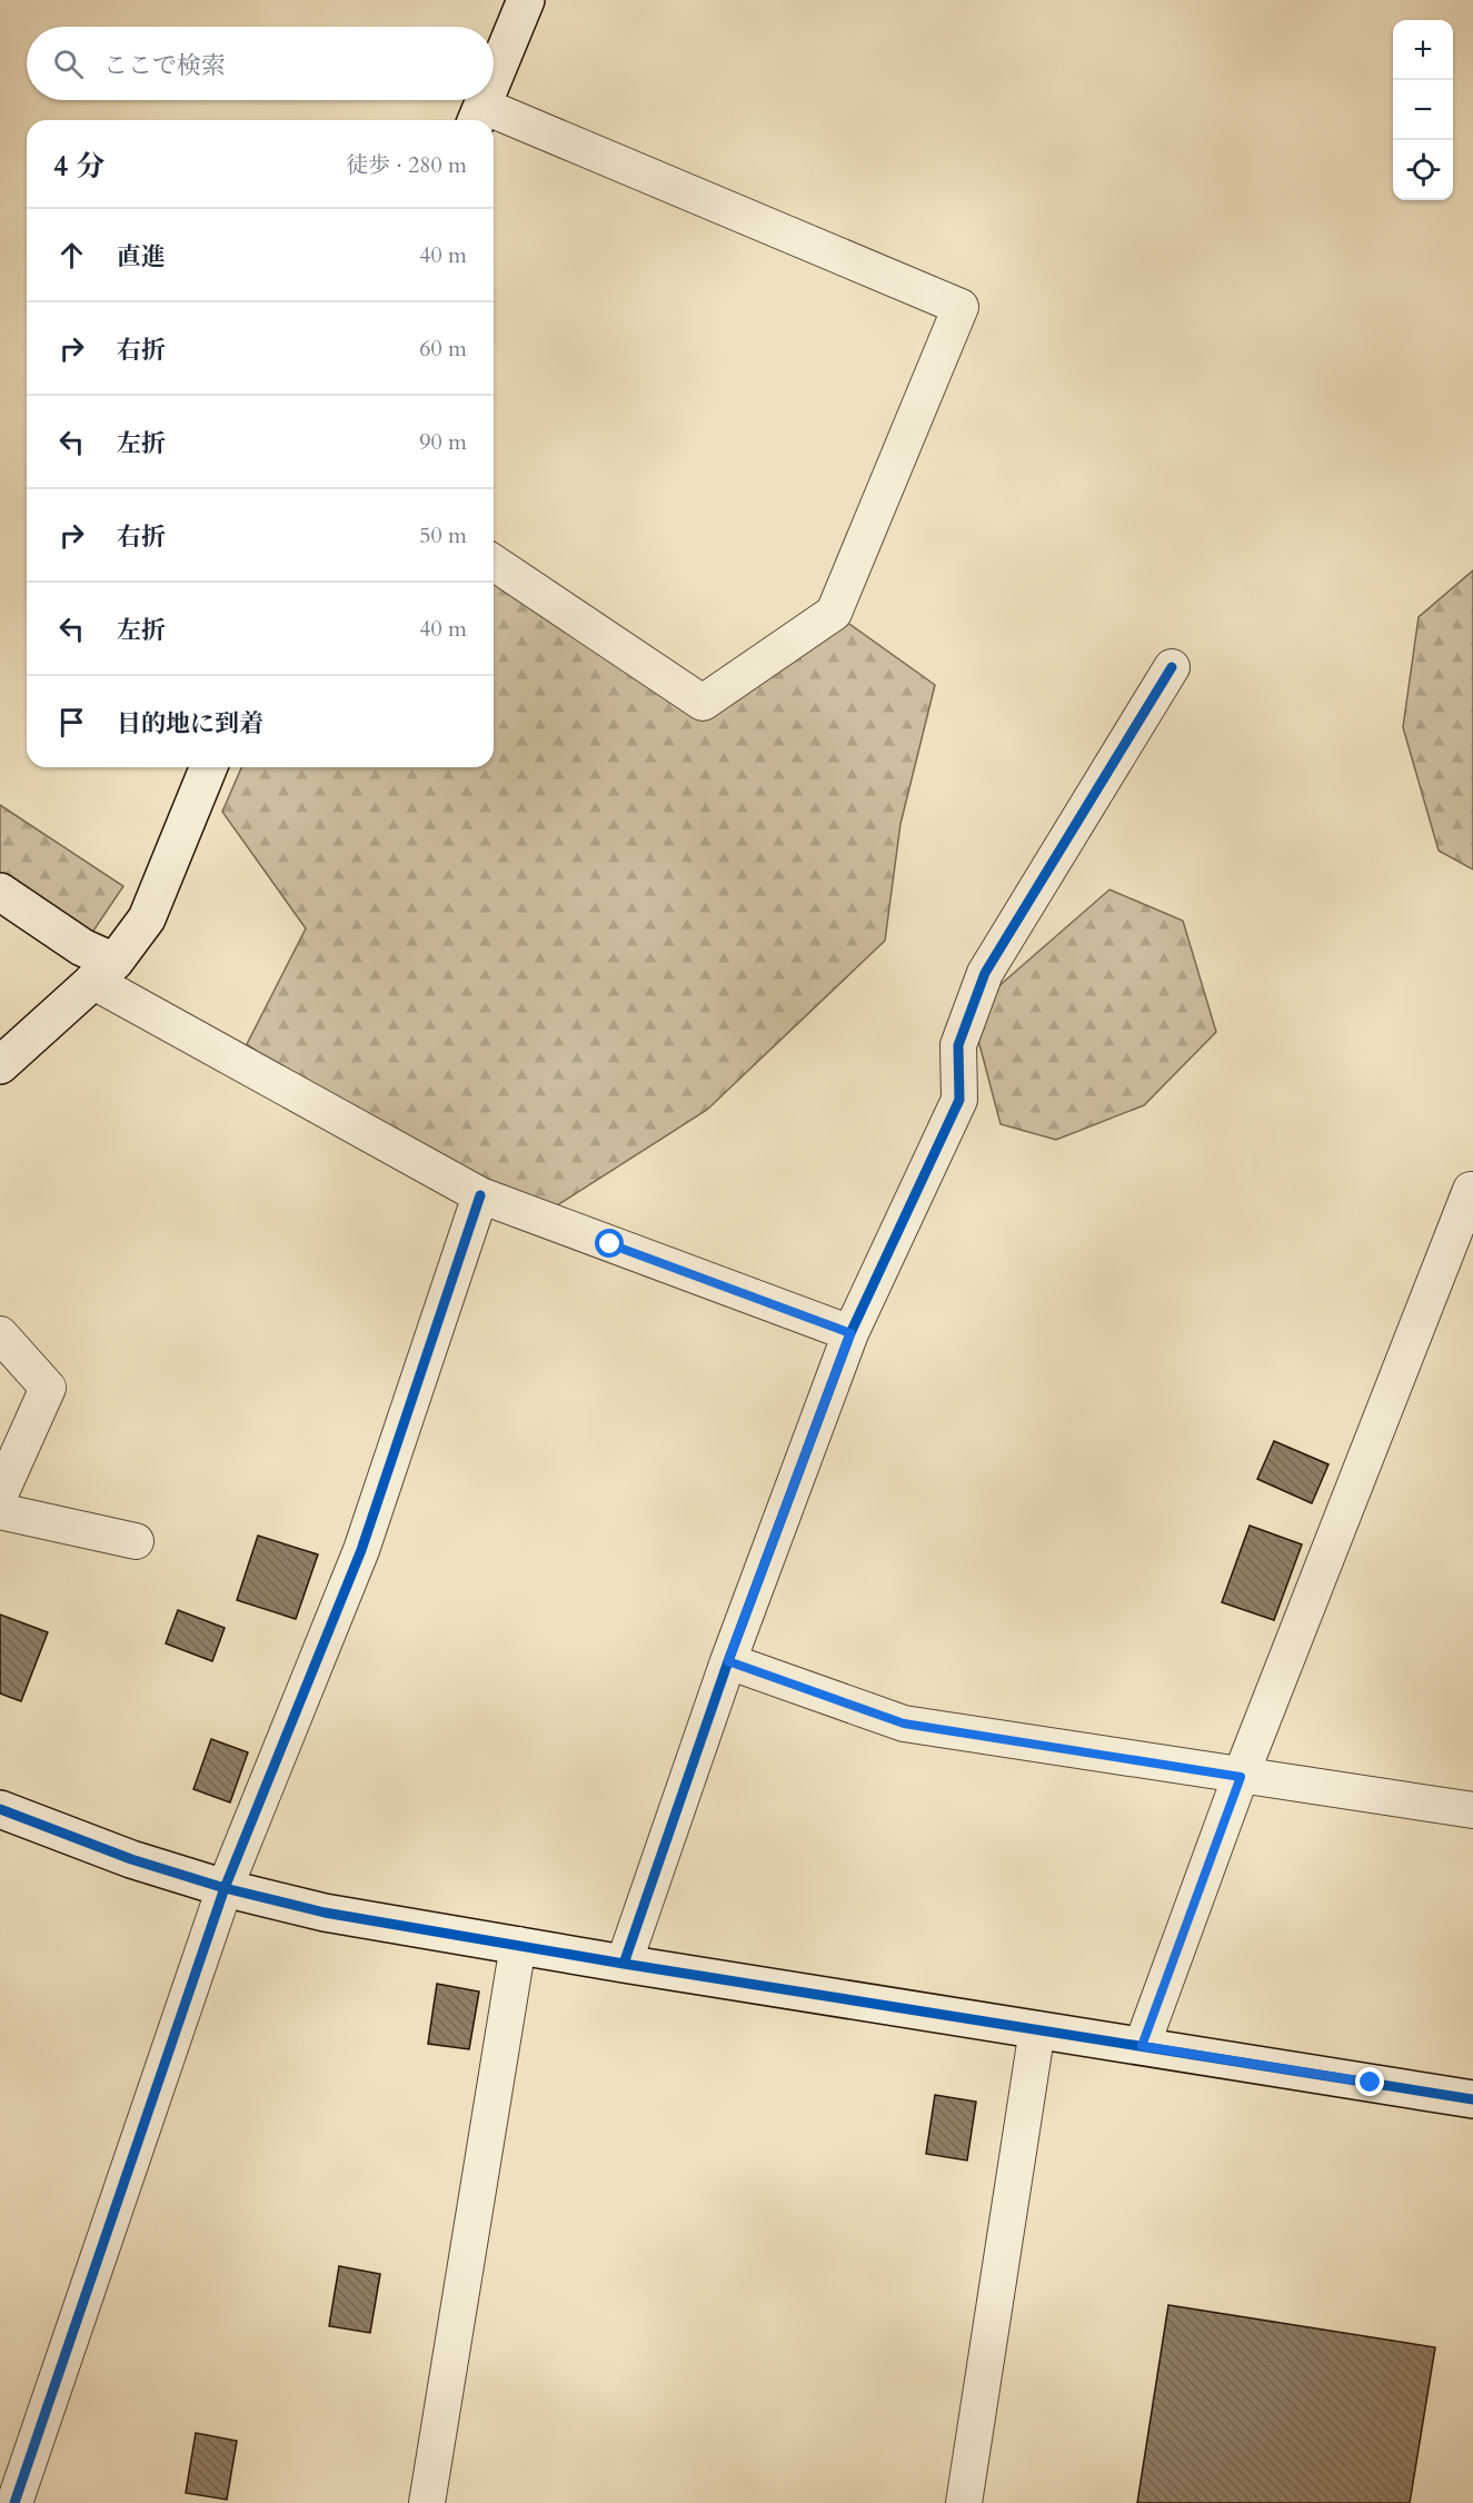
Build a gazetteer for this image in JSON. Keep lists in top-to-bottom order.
{
  "page": {
    "map_buttons": ["+", "−"],
    "search": "ここで検索",
    "heading": ["4 分", "徒歩 · 280 m"],
    "list": [
      ["直進", "40 m"],
      ["右折", "60 m"],
      ["左折", "90 m"],
      ["右折", "50 m"],
      ["左折", "40 m"],
      "目的地に到着"
    ]
  }
}
